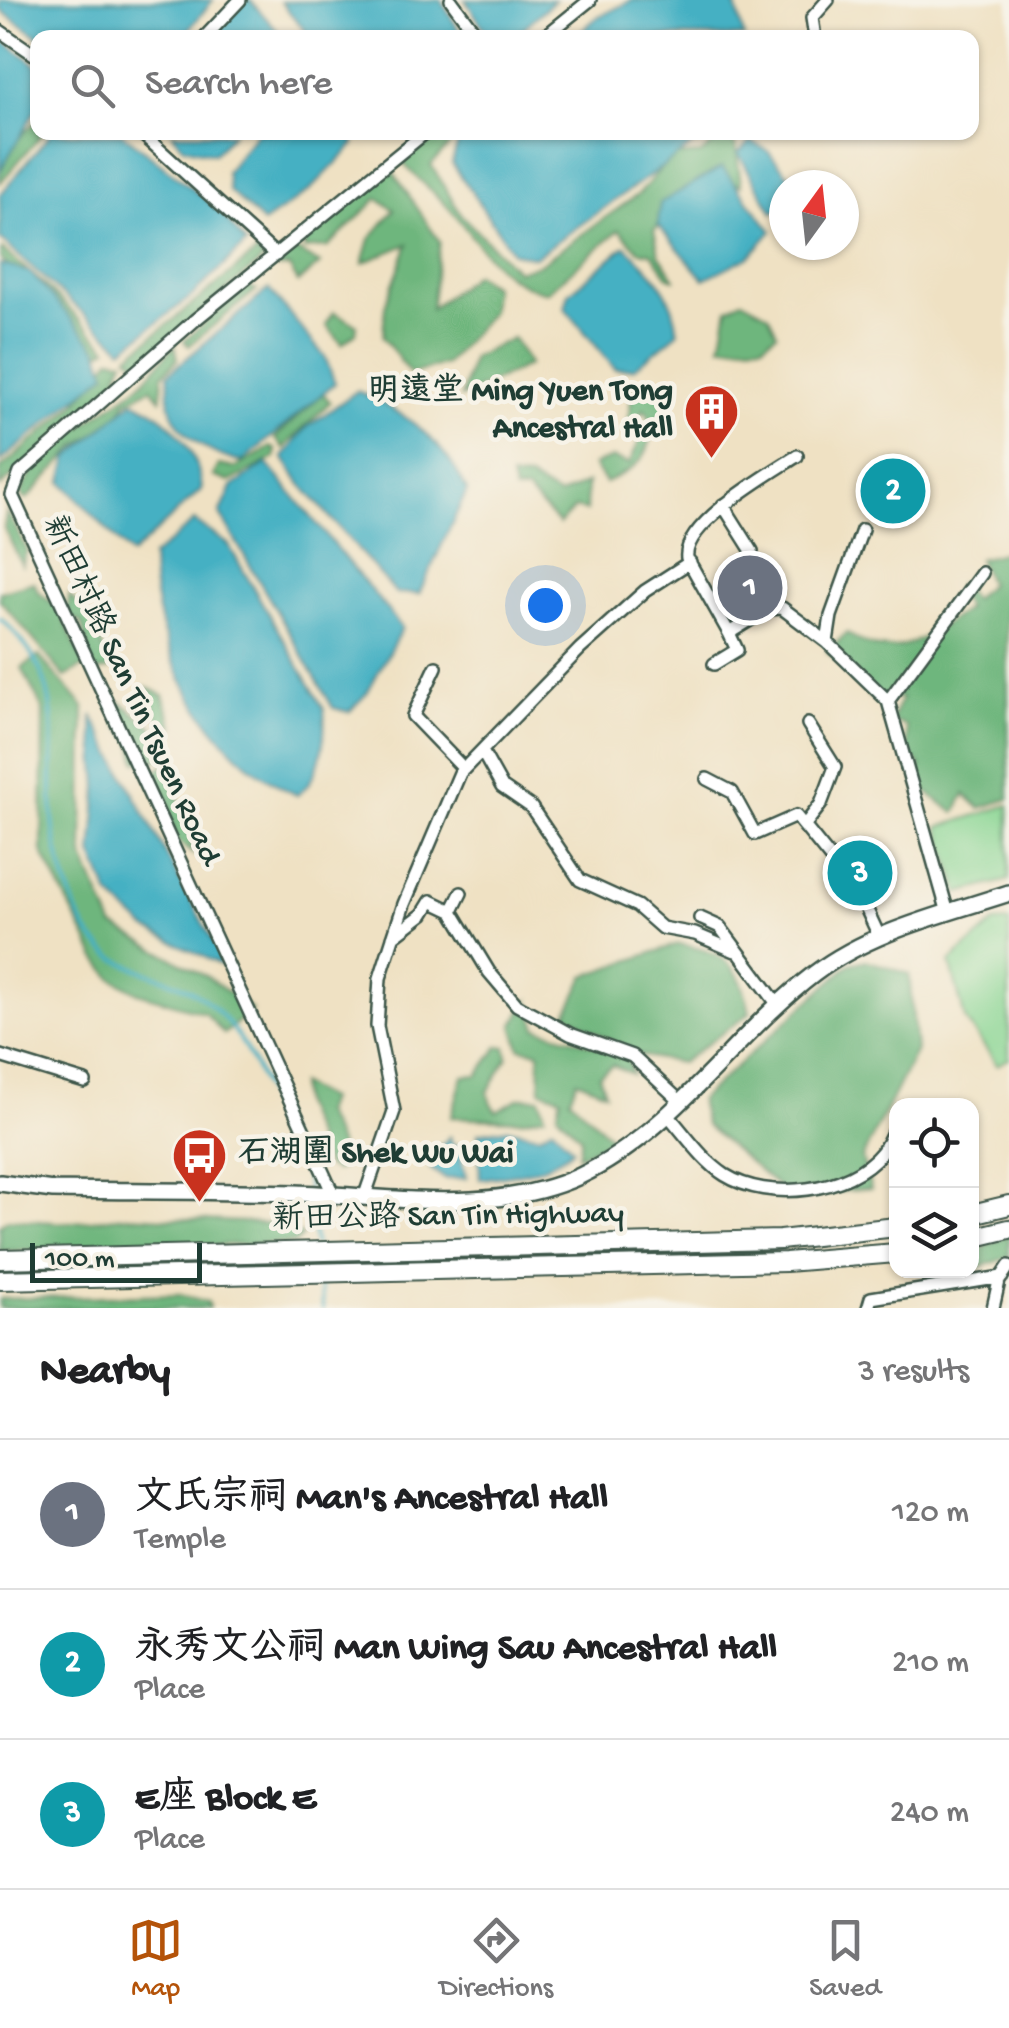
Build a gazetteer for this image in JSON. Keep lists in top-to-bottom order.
{
  "streets": {
    "highway": ["新田公路 San Tin Highway"],
    "street": ["新田村路 San Tin Tsuen Road"]
  },
  "places": {
    "building": ["明遠堂 Ming Yuen Tong Ancestral Hall"],
    "bus stop": ["石湖圍 Shek Wu Wai"]
  },
  "scale_bar": "100 m",
  "north": "top",
  "page": {
    "search": "Search here",
    "pins": ["2", "1", "3"],
    "scale": "100 m",
    "heading": ["Nearby", "3 results"],
    "list": [
      {
        "mark": "1",
        "name": "文氏宗祠 Man's Ancestral Hall",
        "note": "Temple",
        "value": "120 m"
      },
      {
        "mark": "2",
        "name": "永秀文公祠 Man Wing Sau Ancestral Hall",
        "note": "Place",
        "value": "210 m"
      },
      {
        "mark": "3",
        "name": "E座 Block E",
        "note": "Place",
        "value": "240 m"
      }
    ],
    "nav": ["Map", "Directions", "Saved"]
  }
}
